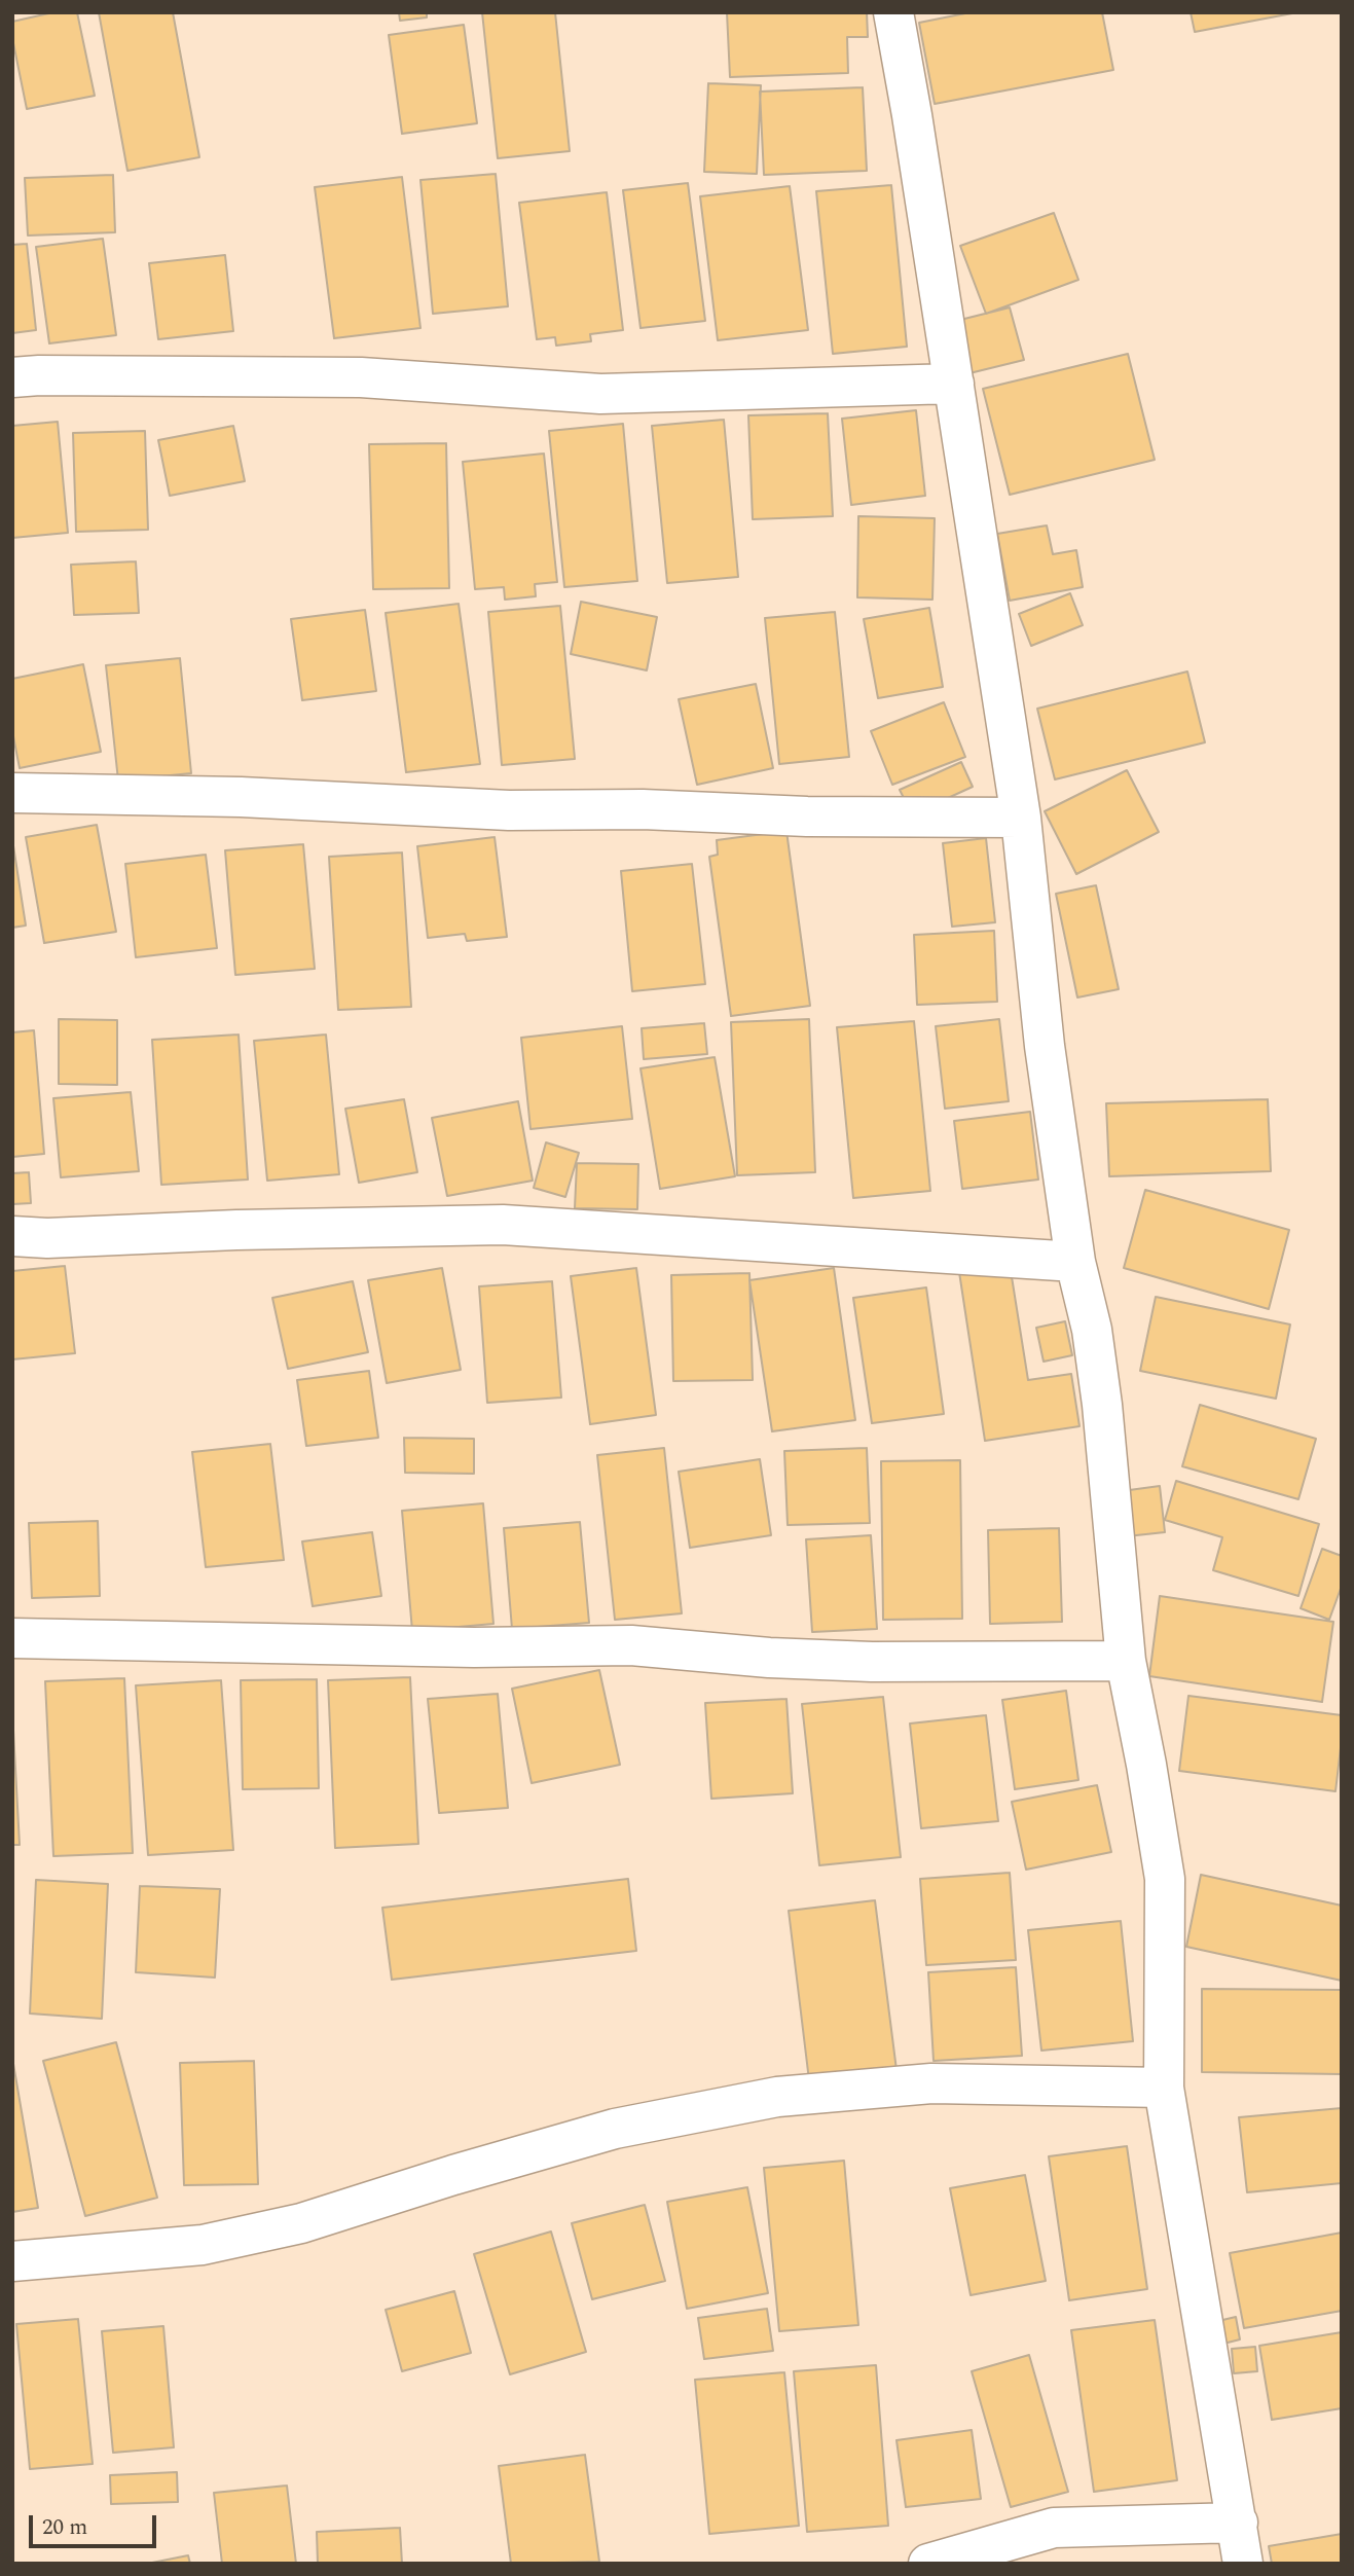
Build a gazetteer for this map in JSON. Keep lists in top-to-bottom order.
{
  "scale_bar": "20 m"
}
